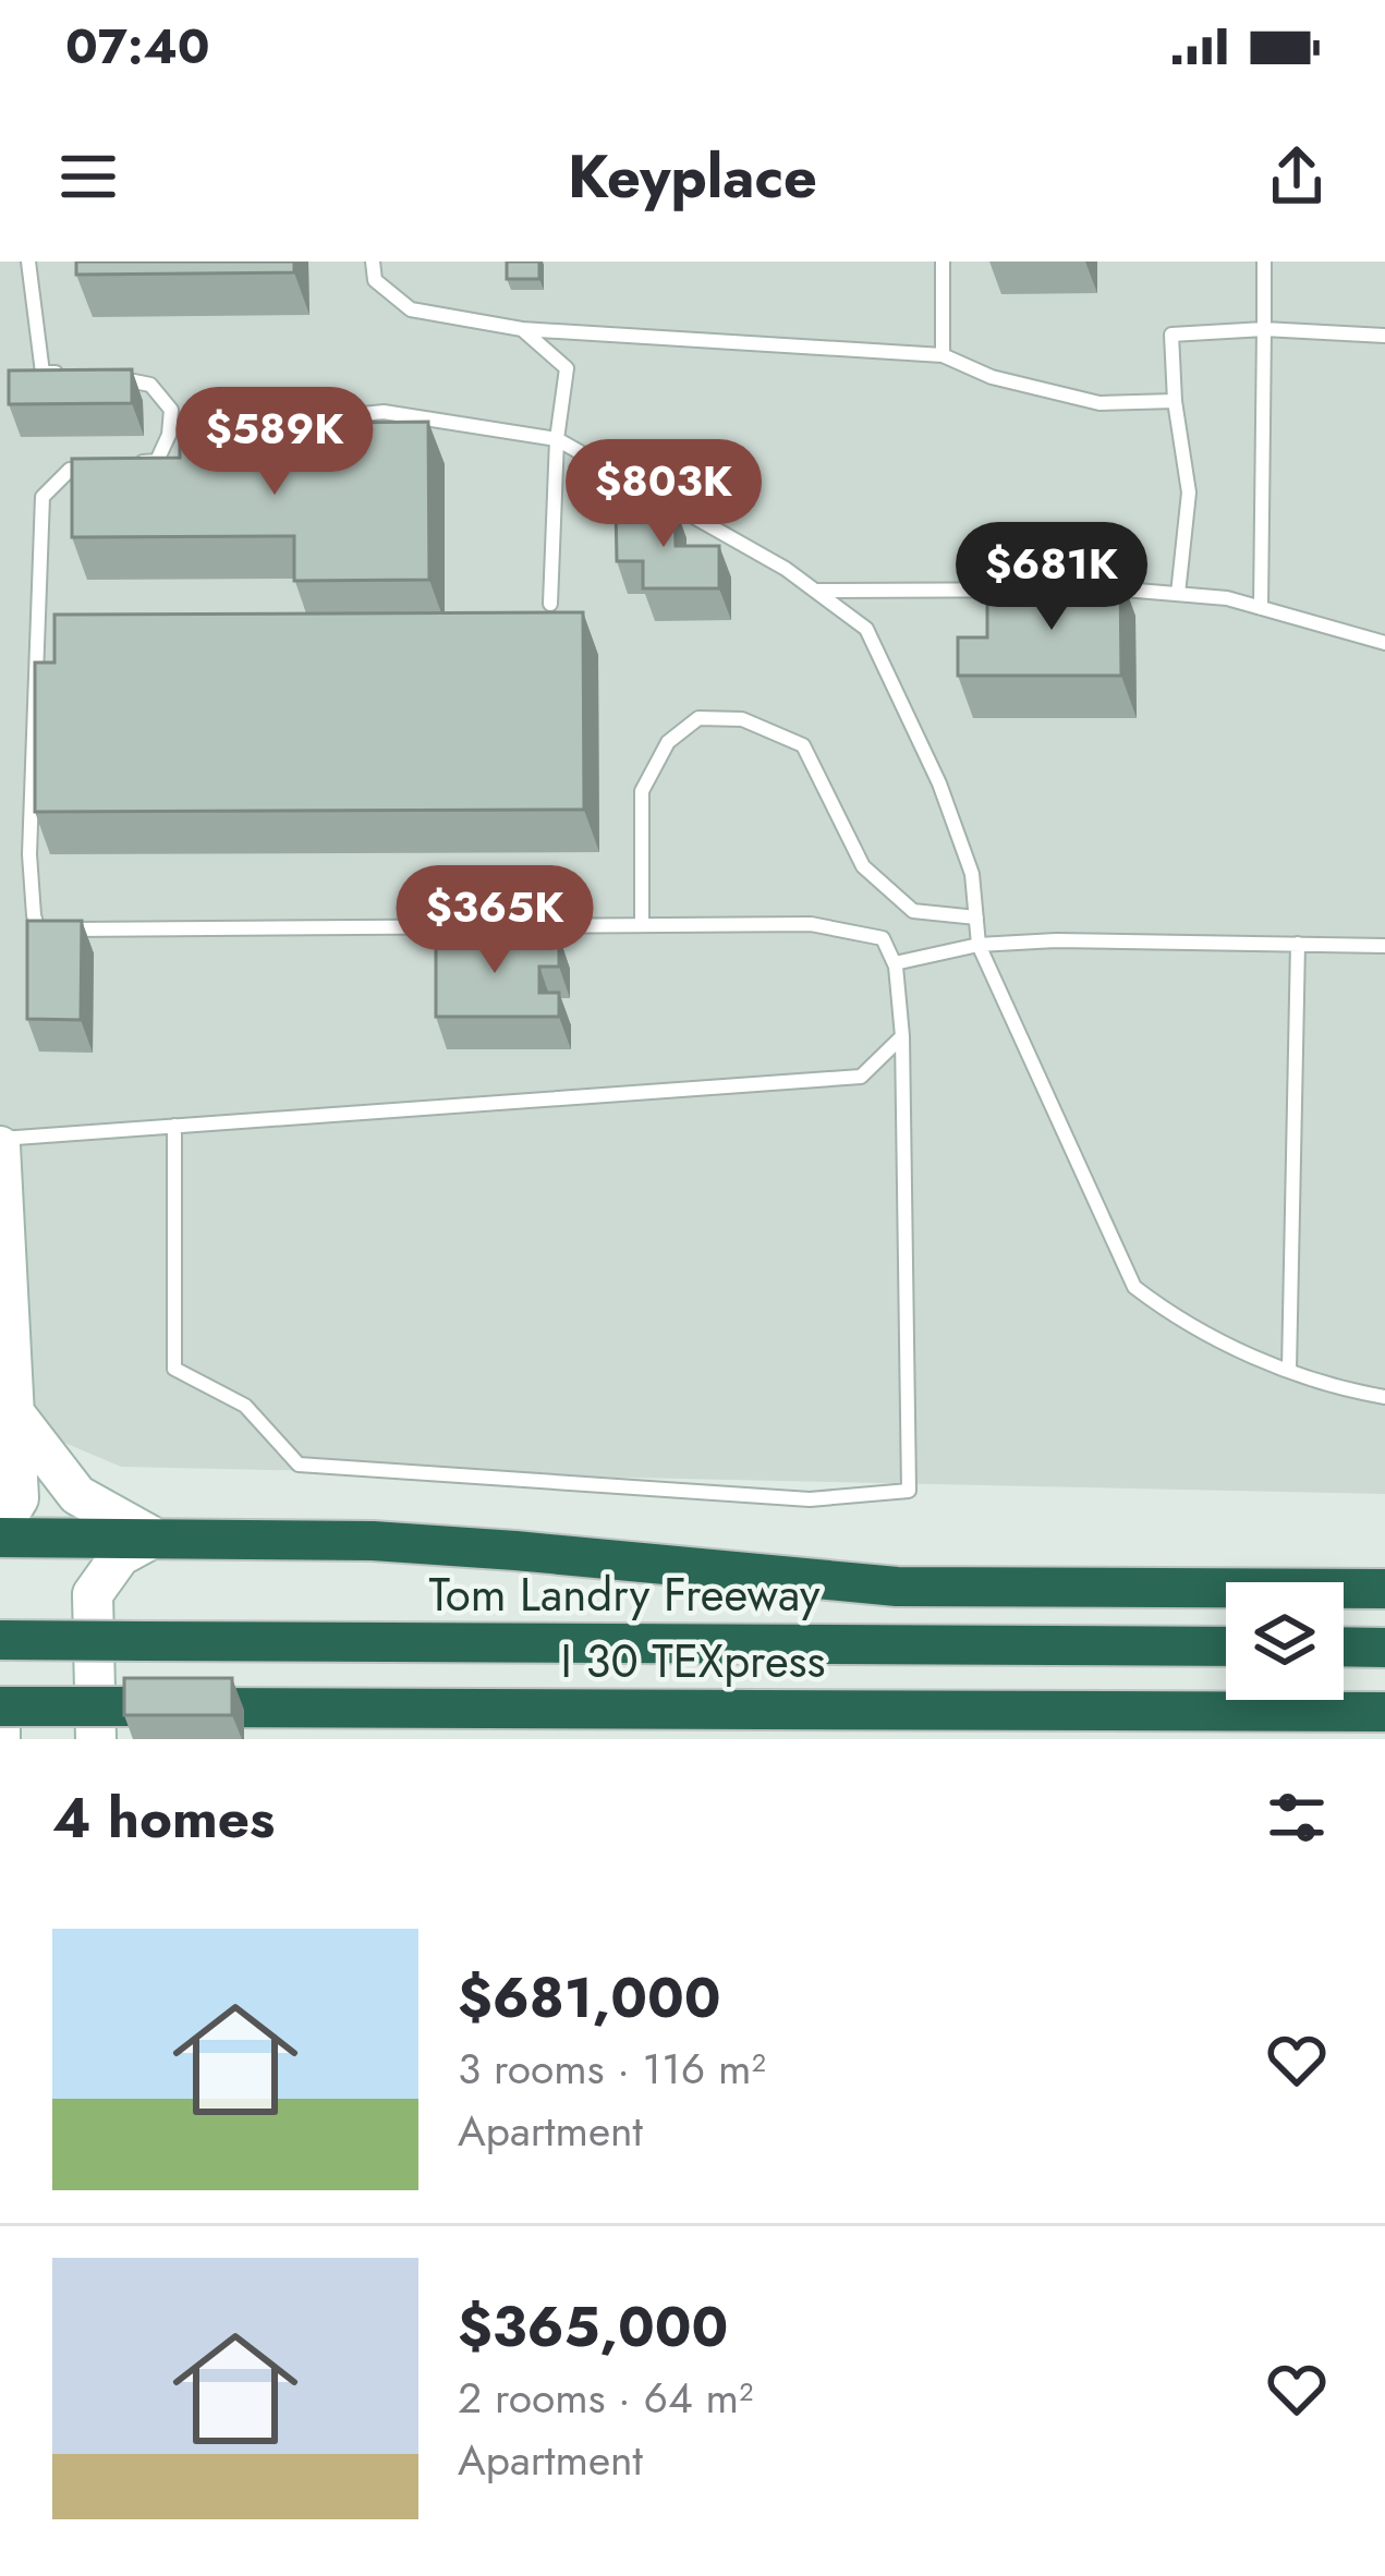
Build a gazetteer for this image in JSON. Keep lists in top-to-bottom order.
{
  "streets": {
    "highway": ["Tom Landry Freeway", "I 30 TEXpress"]
  },
  "page": {
    "status": "07:40",
    "header": "Keyplace",
    "price": [
      "$589K",
      "$803K",
      "$681K",
      "$365K"
    ],
    "heading": "4 homes",
    "list": [
      {
        "name": "$681,000",
        "note": "3 rooms · 116 m² · Apartment"
      },
      {
        "name": "$365,000",
        "note": "2 rooms · 64 m² · Apartment"
      }
    ]
  }
}
